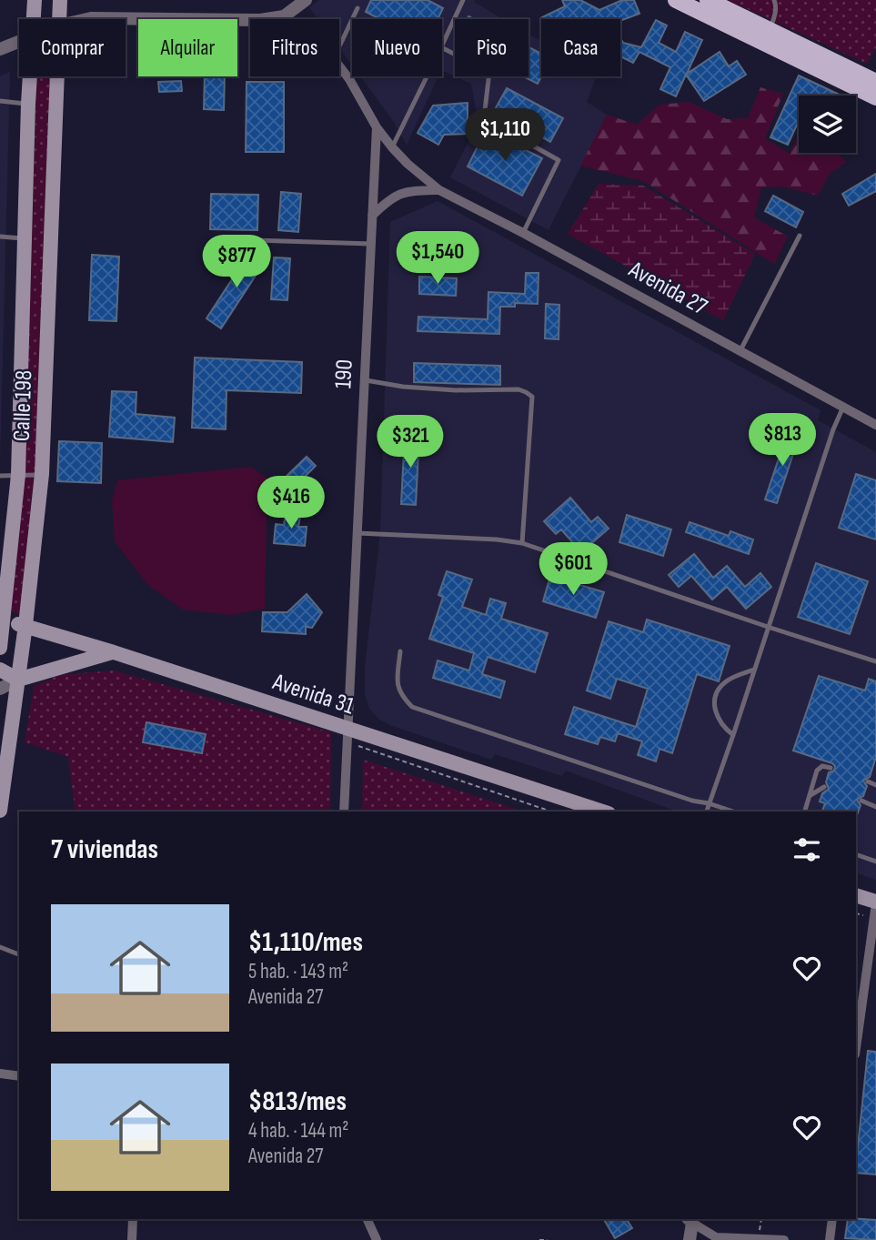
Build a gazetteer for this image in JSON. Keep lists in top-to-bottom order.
{
  "streets": {
    "main road": ["Calle 198", "Avenida 31"],
    "street": ["Avenida 27", "190"]
  },
  "crossings": [
    ["Avenida 27", "190"],
    ["190", "Avenida 31"],
    ["Calle 198", "Avenida 31"]
  ],
  "page": {
    "chip": [
      "Comprar",
      "Alquilar",
      "Filtros",
      "Nuevo",
      "Piso",
      "Casa"
    ],
    "price": [
      "$1,110",
      "$1,540",
      "$877",
      "$813",
      "$321",
      "$416",
      "$601"
    ],
    "heading": "7 viviendas",
    "list": [
      {
        "name": "$1,110/mes",
        "note": "5 hab. · 143 m² · Avenida 27"
      },
      {
        "name": "$813/mes",
        "note": "4 hab. · 144 m² · Avenida 27"
      }
    ]
  }
}
